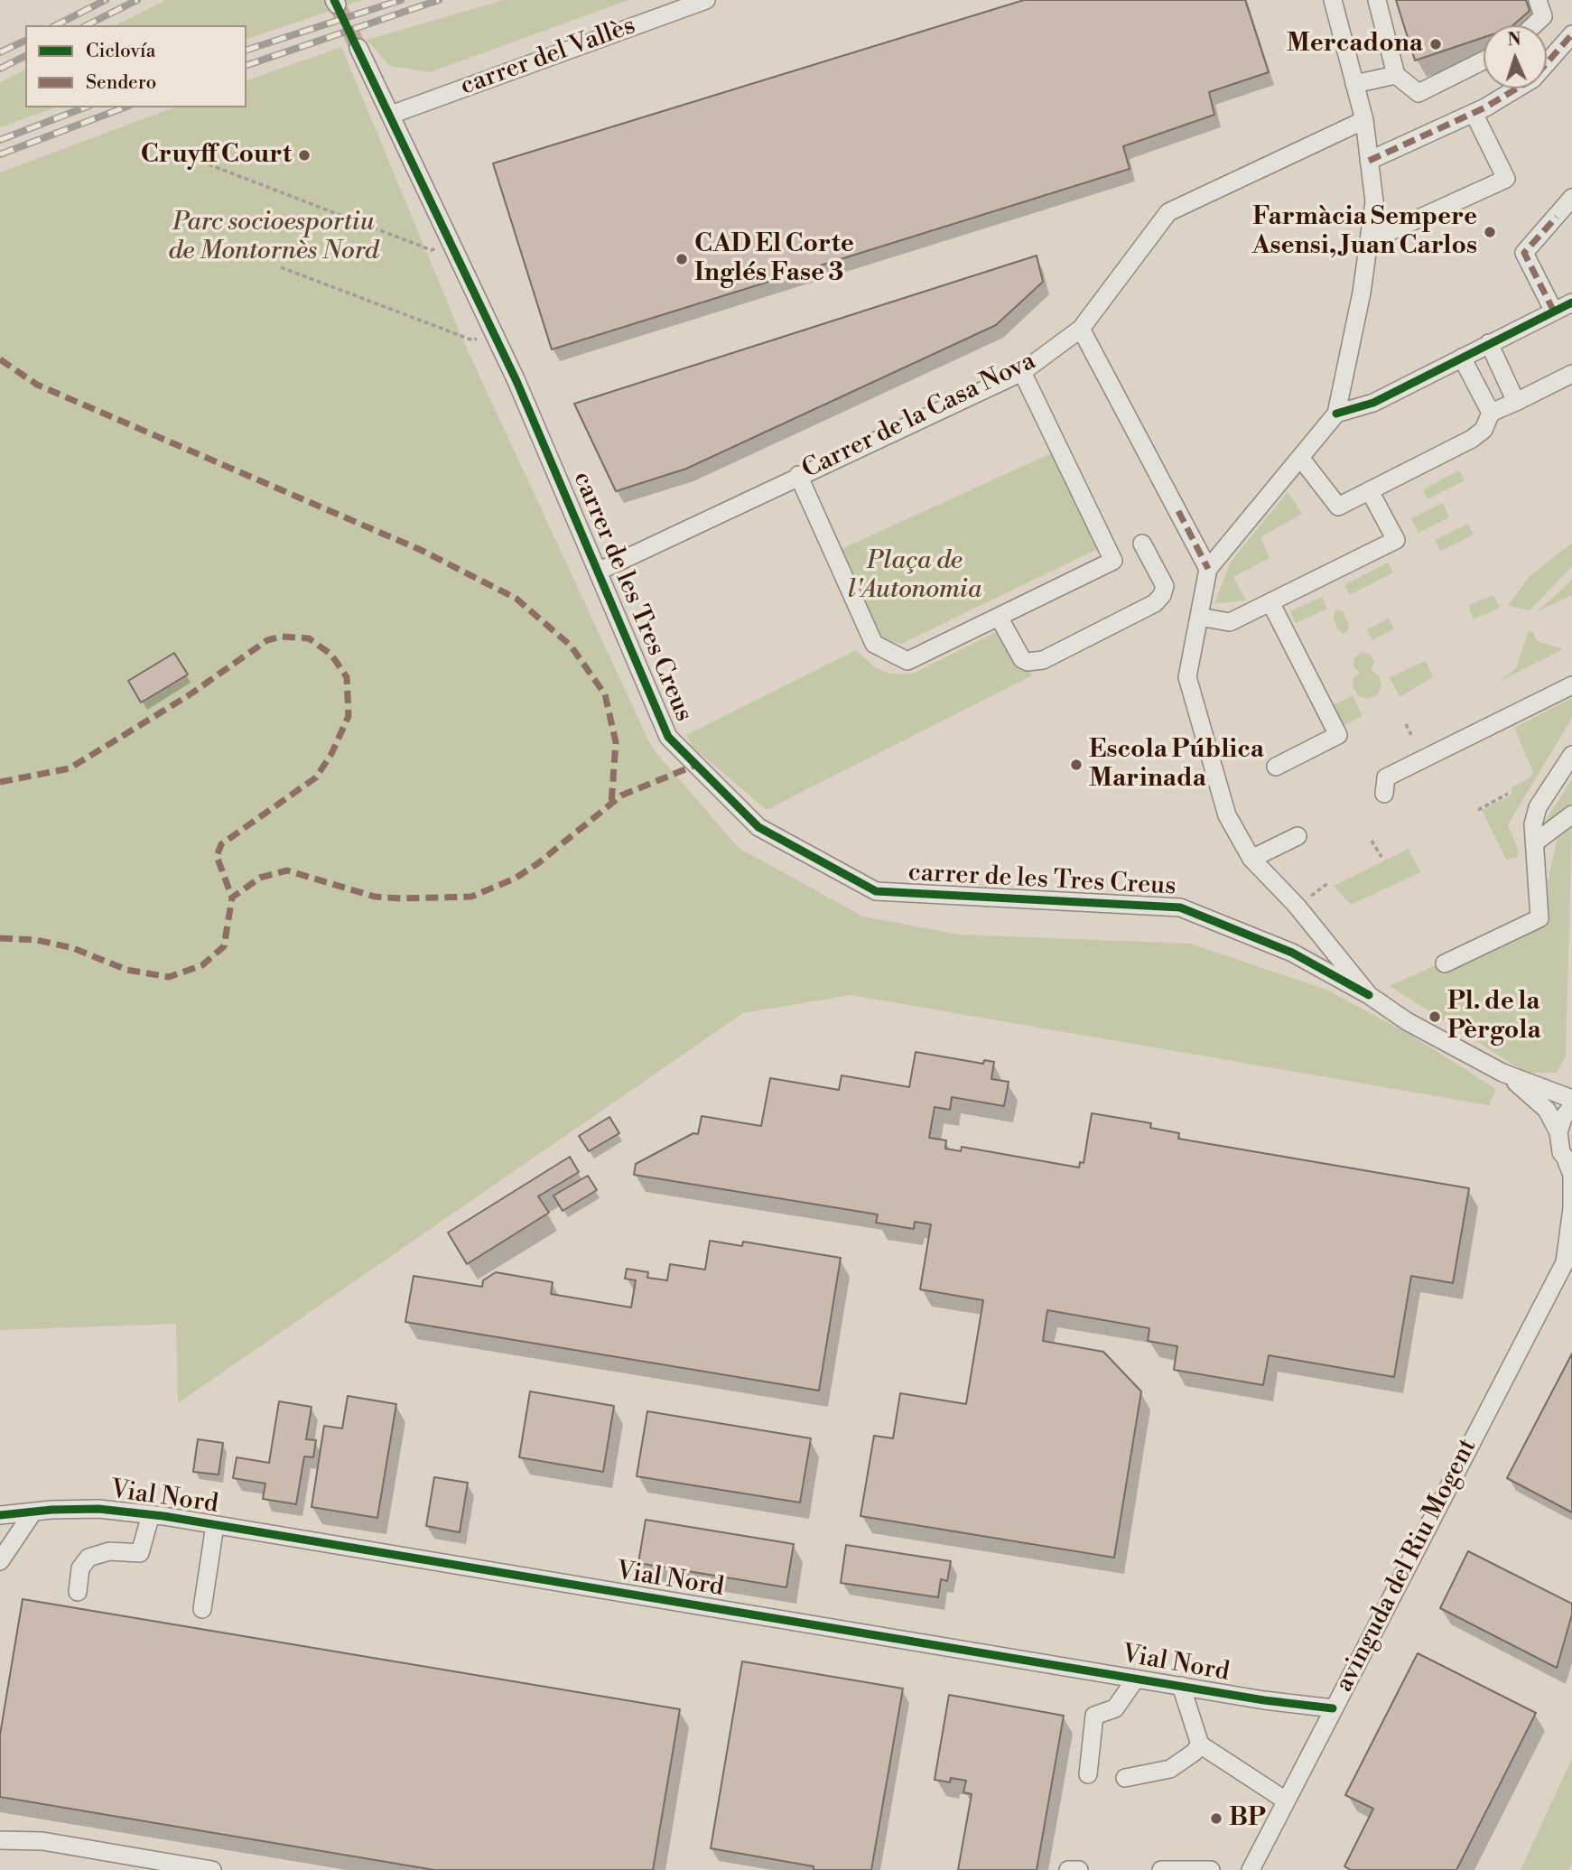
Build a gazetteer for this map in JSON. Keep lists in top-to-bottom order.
{
  "streets": {
    "street": [
      "carrer del Vallès",
      "Carrer de la Casa Nova",
      "carrer de les Tres Creus",
      "Vial Nord",
      "avinguda del Riu Mogent"
    ]
  },
  "crossings": [
    ["carrer del Vallès", "carrer de les Tres Creus"],
    ["Carrer de la Casa Nova", "carrer de les Tres Creus"],
    ["Vial Nord", "avinguda del Riu Mogent"]
  ],
  "parks": ["Parc socioesportiu de Montornès Nord", "Plaça de l'Autonomia"],
  "places": [
    "Mercadona",
    "Cruyff Court",
    "Farmàcia Sempere Asensi, Juan Carlos",
    "CAD El Corte Inglés Fase 3",
    "Escola Pública Marinada",
    "Pl. de la Pèrgola",
    "BP"
  ],
  "legend": ["Ciclovía", "Sendero"],
  "north": "top"
}
